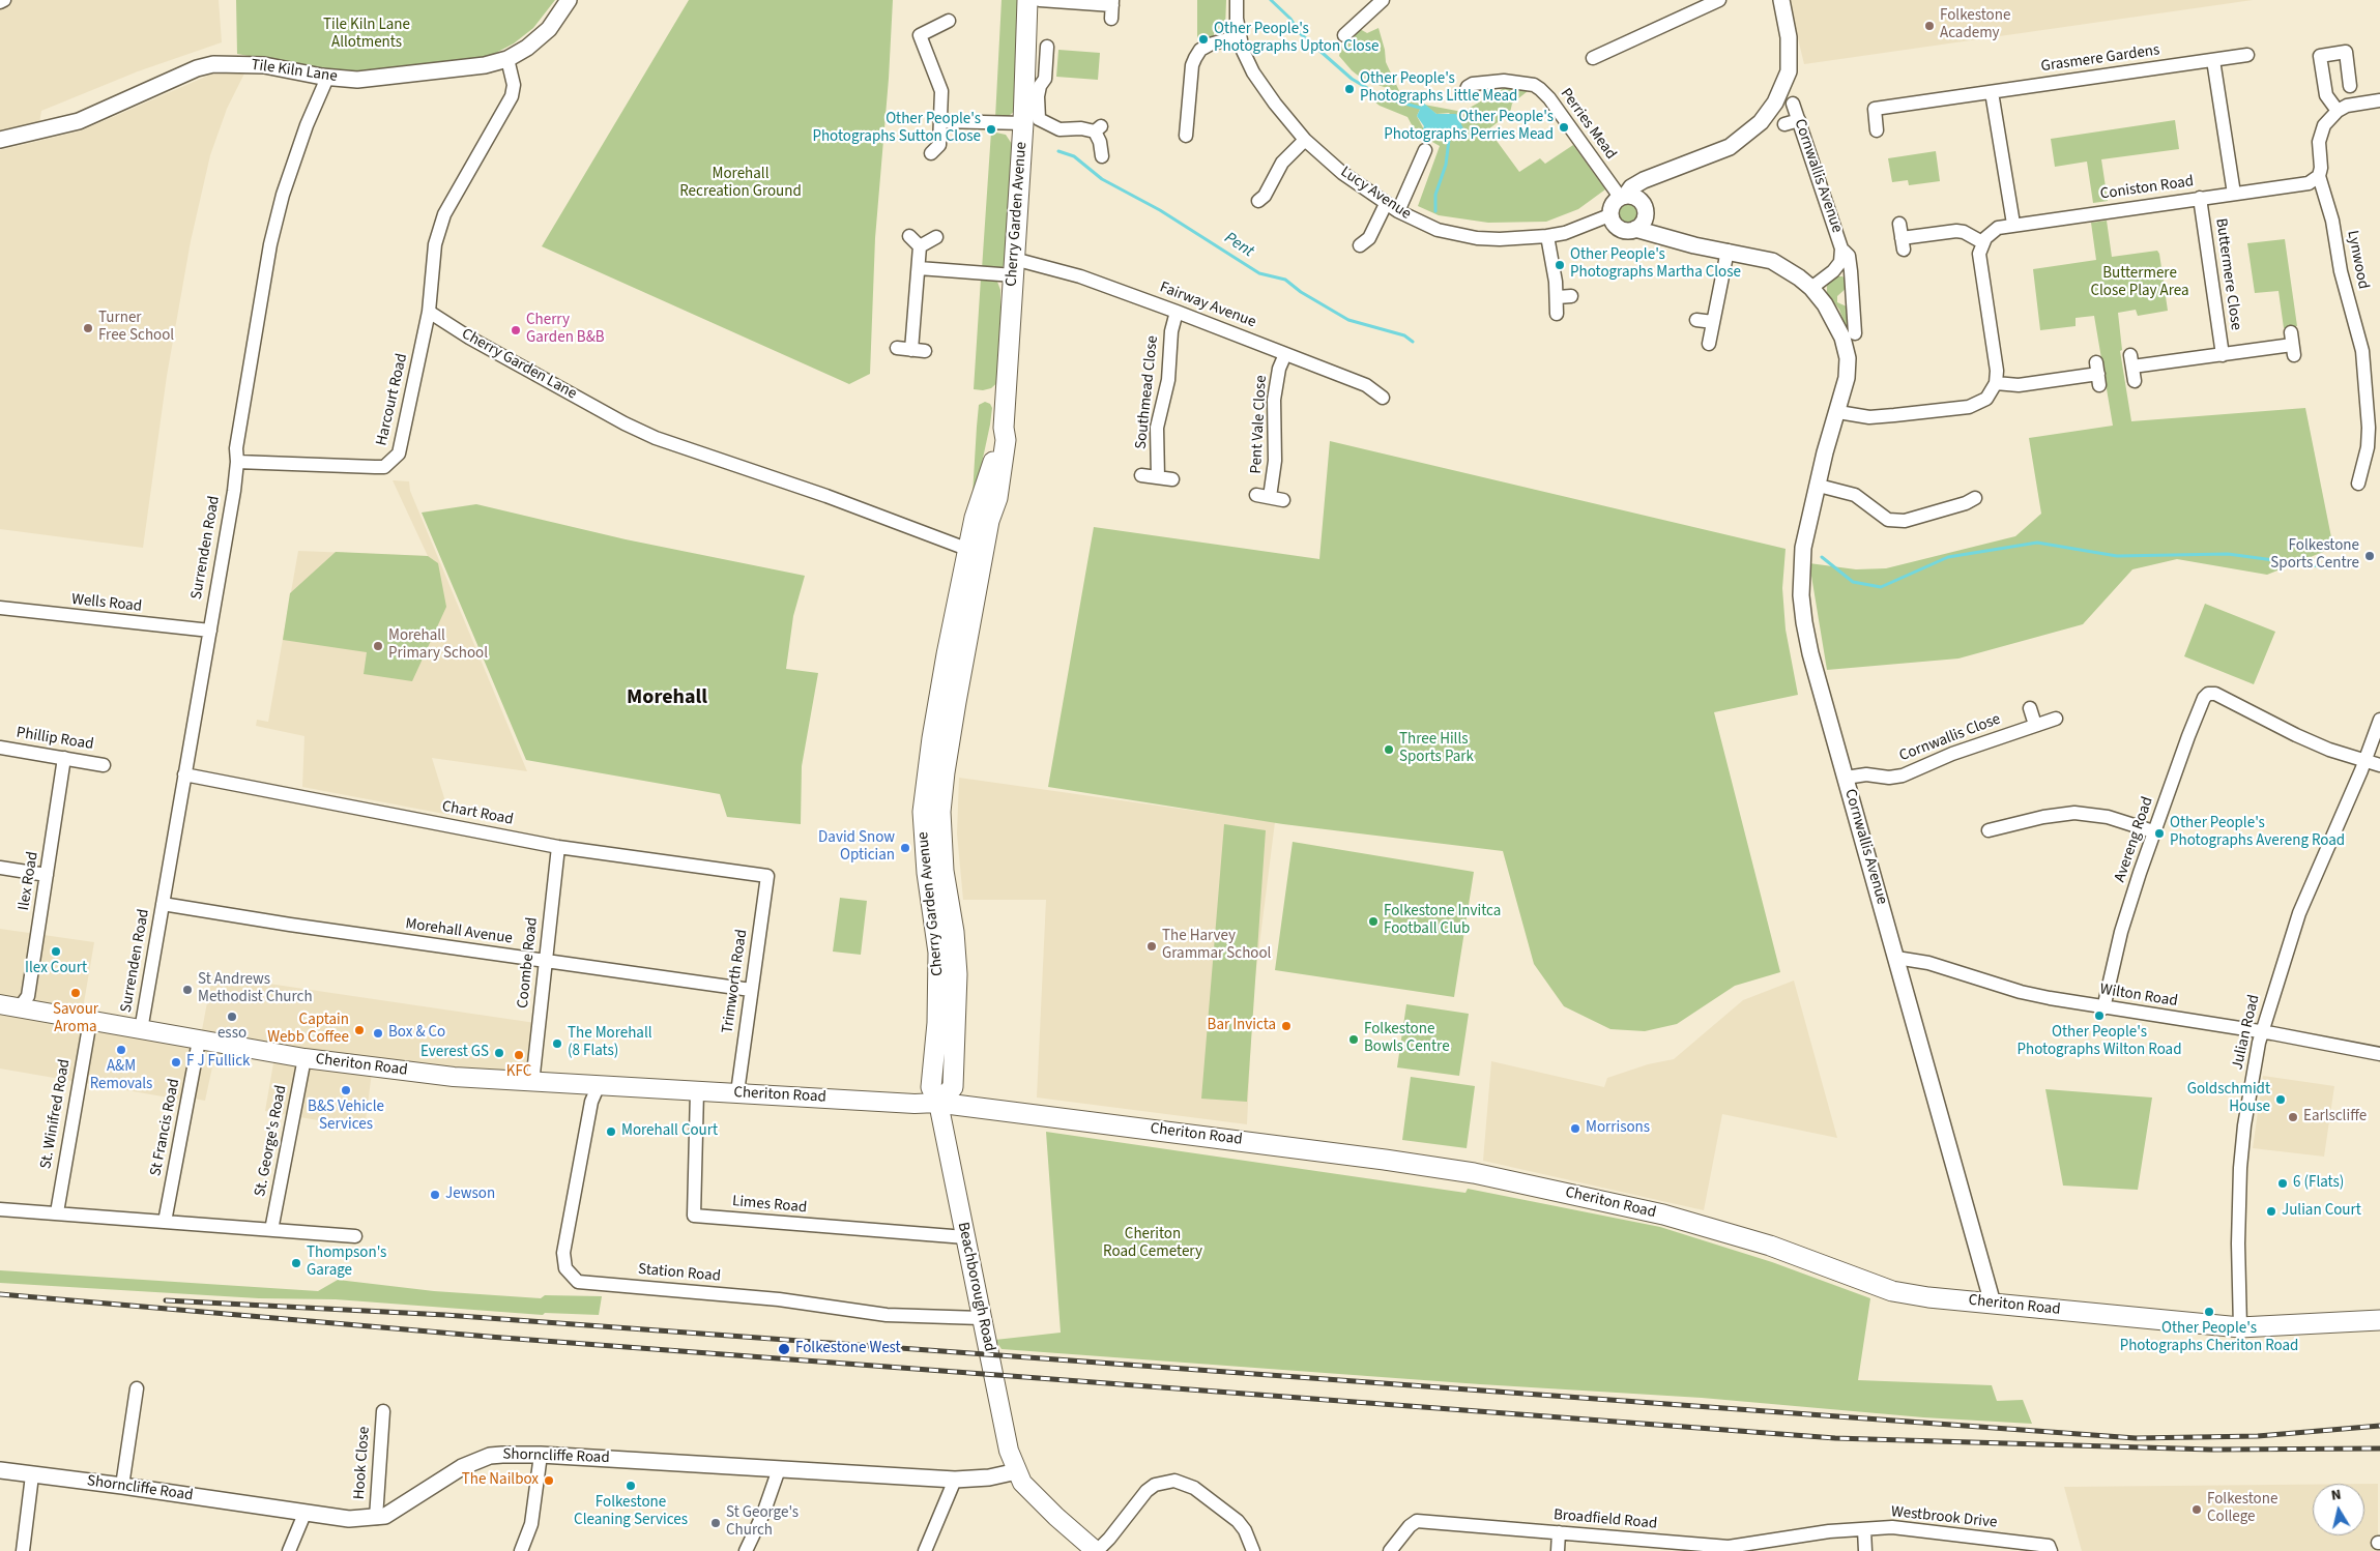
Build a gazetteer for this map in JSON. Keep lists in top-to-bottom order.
{
  "streets": {
    "main road": ["Cherry Garden Avenue", "Cheriton Road", "Beachborough Road"],
    "street": [
      "Grasmere Gardens",
      "Tile Kiln Lane",
      "Perries Mead",
      "Cornwallis Avenue",
      "Coniston Road",
      "Lucy Avenue",
      "Lynwood",
      "Buttermere Close",
      "Fairway Avenue",
      "Cherry Garden Lane",
      "Southmead Close",
      "Harcourt Road",
      "Pent Vale Close",
      "Surrenden Road",
      "Wells Road",
      "Cornwallis Close",
      "Phillip Road",
      "Chart Road",
      "Avereng Road",
      "Ilex Road",
      "Morehall Avenue",
      "Coombe Road",
      "Trimworth Road",
      "Wilton Road",
      "Julian Road",
      "St. Winifred Road",
      "St Francis Road",
      "St. George's Road",
      "Limes Road",
      "Station Road",
      "Shorncliffe Road",
      "Hook Close",
      "Westbrook Drive",
      "Broadfield Road"
    ]
  },
  "crossings": [
    ["Tile Kiln Lane", "Surrenden Road"],
    ["Perries Mead", "Cornwallis Avenue"],
    ["Perries Mead", "Lucy Avenue"],
    ["Cornwallis Avenue", "Lucy Avenue"],
    ["Cornwallis Avenue", "Cornwallis Close"],
    ["Cornwallis Avenue", "Wilton Road"],
    ["Cornwallis Avenue", "Cheriton Road"],
    ["Coniston Road", "Lynwood"],
    ["Coniston Road", "Buttermere Close"],
    ["Cherry Garden Avenue", "Fairway Avenue"],
    ["Cherry Garden Avenue", "Cherry Garden Lane"],
    ["Cherry Garden Avenue", "Cheriton Road"],
    ["Cherry Garden Avenue", "Beachborough Road"],
    ["Fairway Avenue", "Southmead Close"],
    ["Fairway Avenue", "Pent Vale Close"],
    ["Cherry Garden Lane", "Harcourt Road"],
    ["Harcourt Road", "Surrenden Road"],
    ["Surrenden Road", "Wells Road"],
    ["Surrenden Road", "Chart Road"],
    ["Surrenden Road", "Morehall Avenue"],
    ["Surrenden Road", "Cheriton Road"],
    ["Phillip Road", "Ilex Road"],
    ["Chart Road", "Coombe Road"],
    ["Chart Road", "Trimworth Road"],
    ["Avereng Road", "Wilton Road"],
    ["Avereng Road", "Julian Road"],
    ["Ilex Road", "Cheriton Road"],
    ["Morehall Avenue", "Coombe Road"],
    ["Morehall Avenue", "Trimworth Road"],
    ["Coombe Road", "Cheriton Road"],
    ["Trimworth Road", "Cheriton Road"],
    ["Wilton Road", "Julian Road"],
    ["Julian Road", "Cheriton Road"],
    ["Cheriton Road", "St. Winifred Road"],
    ["Cheriton Road", "St Francis Road"],
    ["Cheriton Road", "St. George's Road"],
    ["Cheriton Road", "Limes Road"],
    ["Cheriton Road", "Station Road"],
    ["Cheriton Road", "Beachborough Road"],
    ["Limes Road", "Beachborough Road"],
    ["Station Road", "Beachborough Road"],
    ["Beachborough Road", "Shorncliffe Road"],
    ["Shorncliffe Road", "Hook Close"],
    ["Westbrook Drive", "Broadfield Road"]
  ],
  "districts": ["Morehall"],
  "water": ["Pent"],
  "parks": [
    "Tile Kiln Lane Allotments",
    "Morehall Recreation Ground",
    "Buttermere Close Play Area",
    "Cheriton Road Cemetery"
  ],
  "places": [
    "Folkestone Academy",
    "Other People's Photographs Upton Close",
    "Other People's Photographs Little Mead",
    "Other People's Photographs Perries Mead",
    "Other People's Photographs Sutton Close",
    "Other People's Photographs Martha Close",
    "Turner Free School",
    "Cherry Garden B&B",
    "Folkestone Sports Centre",
    "Morehall Primary School",
    "Three Hills Sports Park",
    "Other People's Photographs Avereng Road",
    "David Snow Optician",
    "Folkestone Invitca Football Club",
    "The Harvey Grammar School",
    "Ilex Court",
    "St Andrews Methodist Church",
    "Savour Aroma",
    "Other People's Photographs Wilton Road",
    "esso",
    "Bar Invicta",
    "Captain Webb Coffee",
    "Box & Co",
    "Folkestone Bowls Centre",
    "The Morehall (8 Flats)",
    "A&M Removals",
    "Everest GS",
    "KFC",
    "F J Fullick",
    "B&S Vehicle Services",
    "Goldschmidt House",
    "Earlscliffe",
    "Morrisons",
    "Morehall Court",
    "6 (Flats)",
    "Jewson",
    "Julian Court",
    "Thompson's Garage",
    "Other People's Photographs Cheriton Road",
    "Folkestone West",
    "The Nailbox",
    "Folkestone Cleaning Services",
    "Folkestone College",
    "St George's Church"
  ],
  "north": "top"
}
